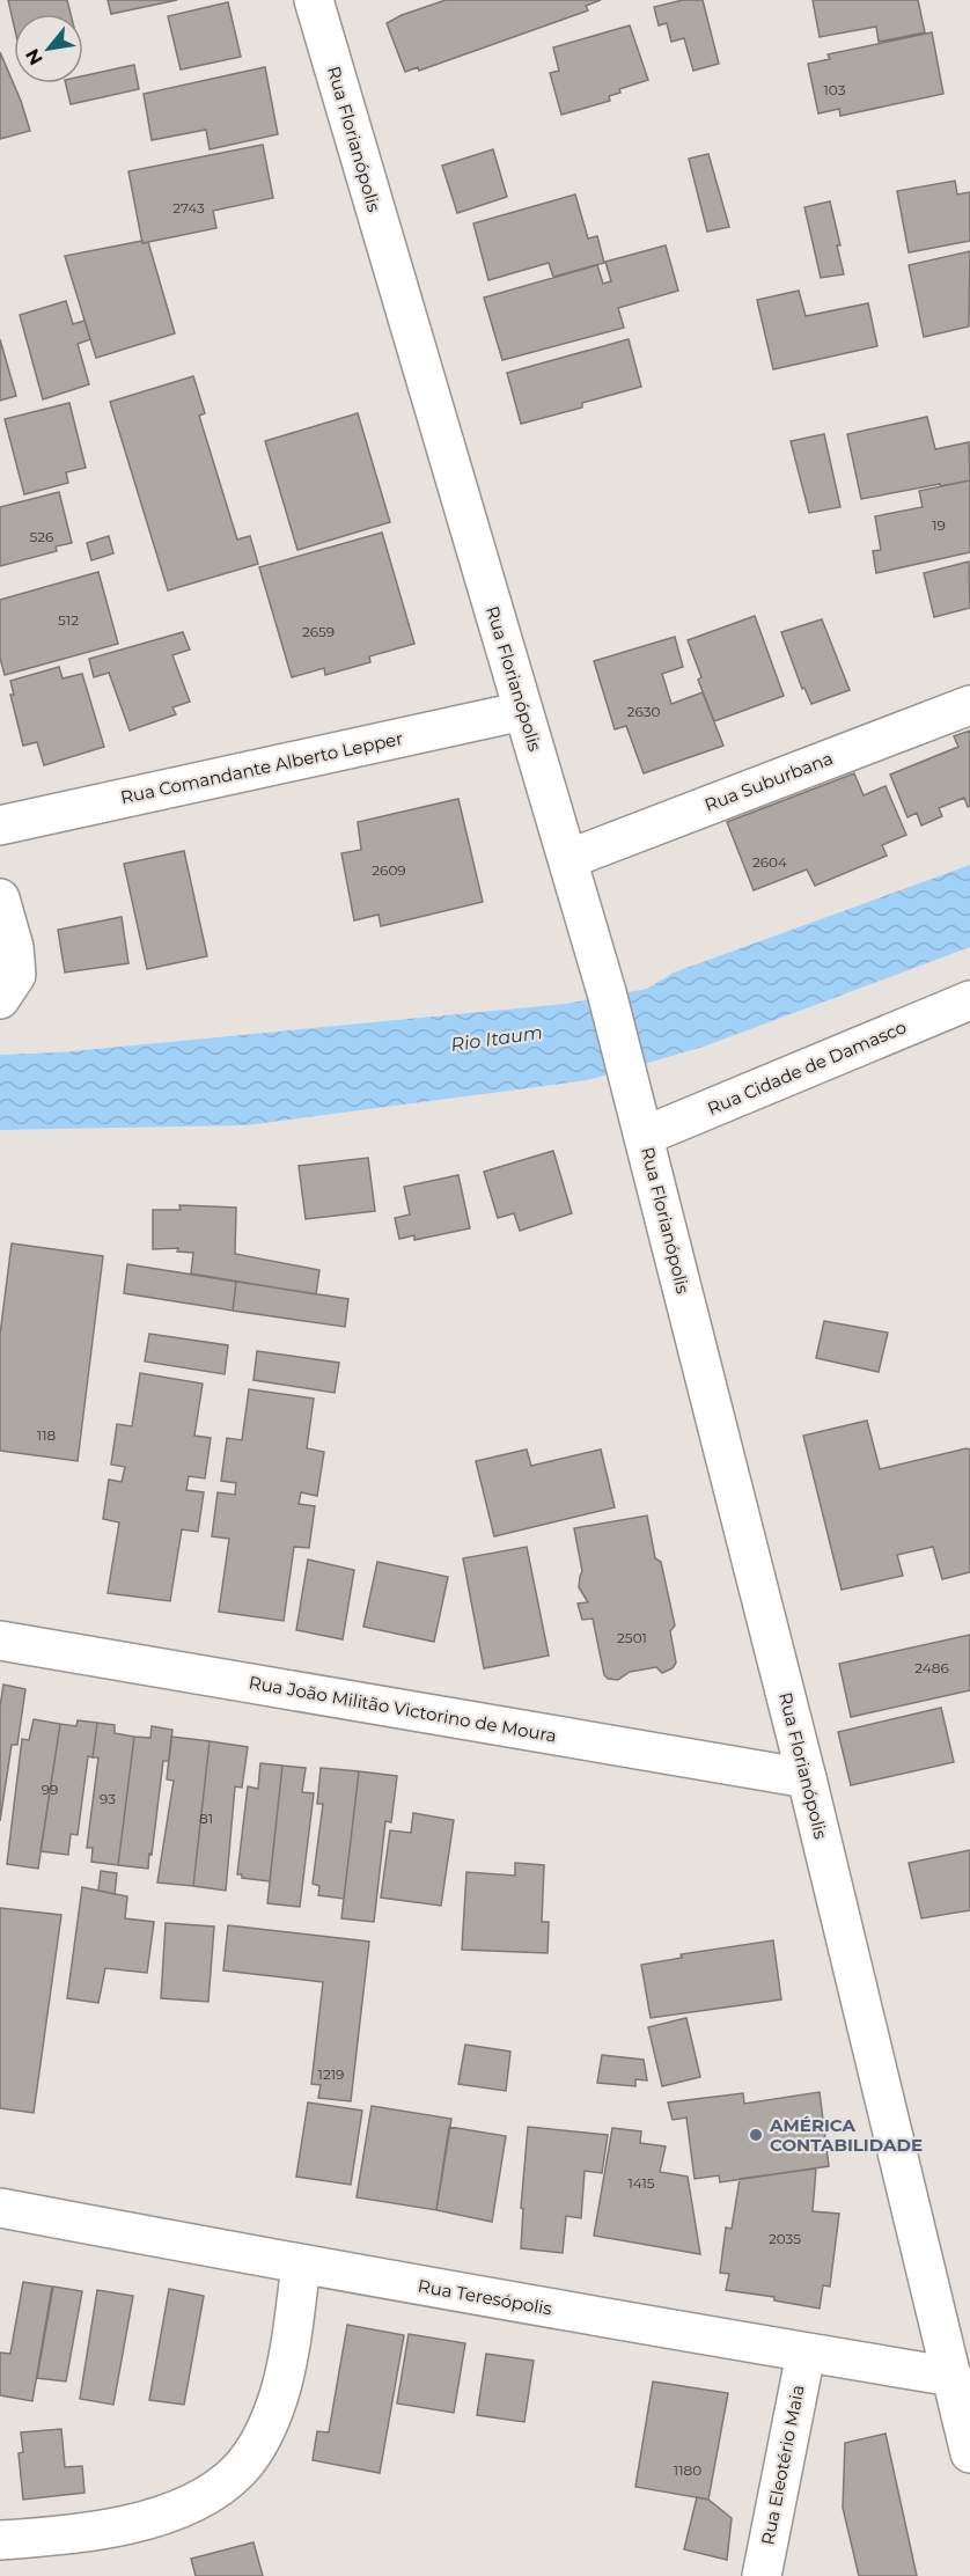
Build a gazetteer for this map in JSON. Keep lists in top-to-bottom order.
{
  "streets": {
    "street": [
      "Rua Florianópolis",
      "Rua Comandante Alberto Lepper",
      "Rua Suburbana",
      "Rua Cidade de Damasco",
      "Rua João Militão Victorino de Moura",
      "Rua Teresópolis",
      "Rua Eleotério Maia"
    ]
  },
  "crossings": [
    ["Rua Florianópolis", "Rua Comandante Alberto Lepper"],
    ["Rua Florianópolis", "Rua Suburbana"],
    ["Rua Florianópolis", "Rua Cidade de Damasco"],
    ["Rua Florianópolis", "Rua João Militão Victorino de Moura"],
    ["Rua Florianópolis", "Rua Teresópolis"],
    ["Rua Teresópolis", "Rua Eleotério Maia"]
  ],
  "water": ["Rio Itaum"],
  "places": ["AMÉRICA CONTABILIDADE"],
  "house_numbers": [
    "103",
    "2743",
    "19",
    "526",
    "512",
    "2659",
    "2630",
    "2604",
    "2609",
    "118",
    "2501",
    "2486",
    "99",
    "93",
    "81",
    "1219",
    "1415",
    "2035",
    "1180"
  ],
  "north": "bottom left"
}
